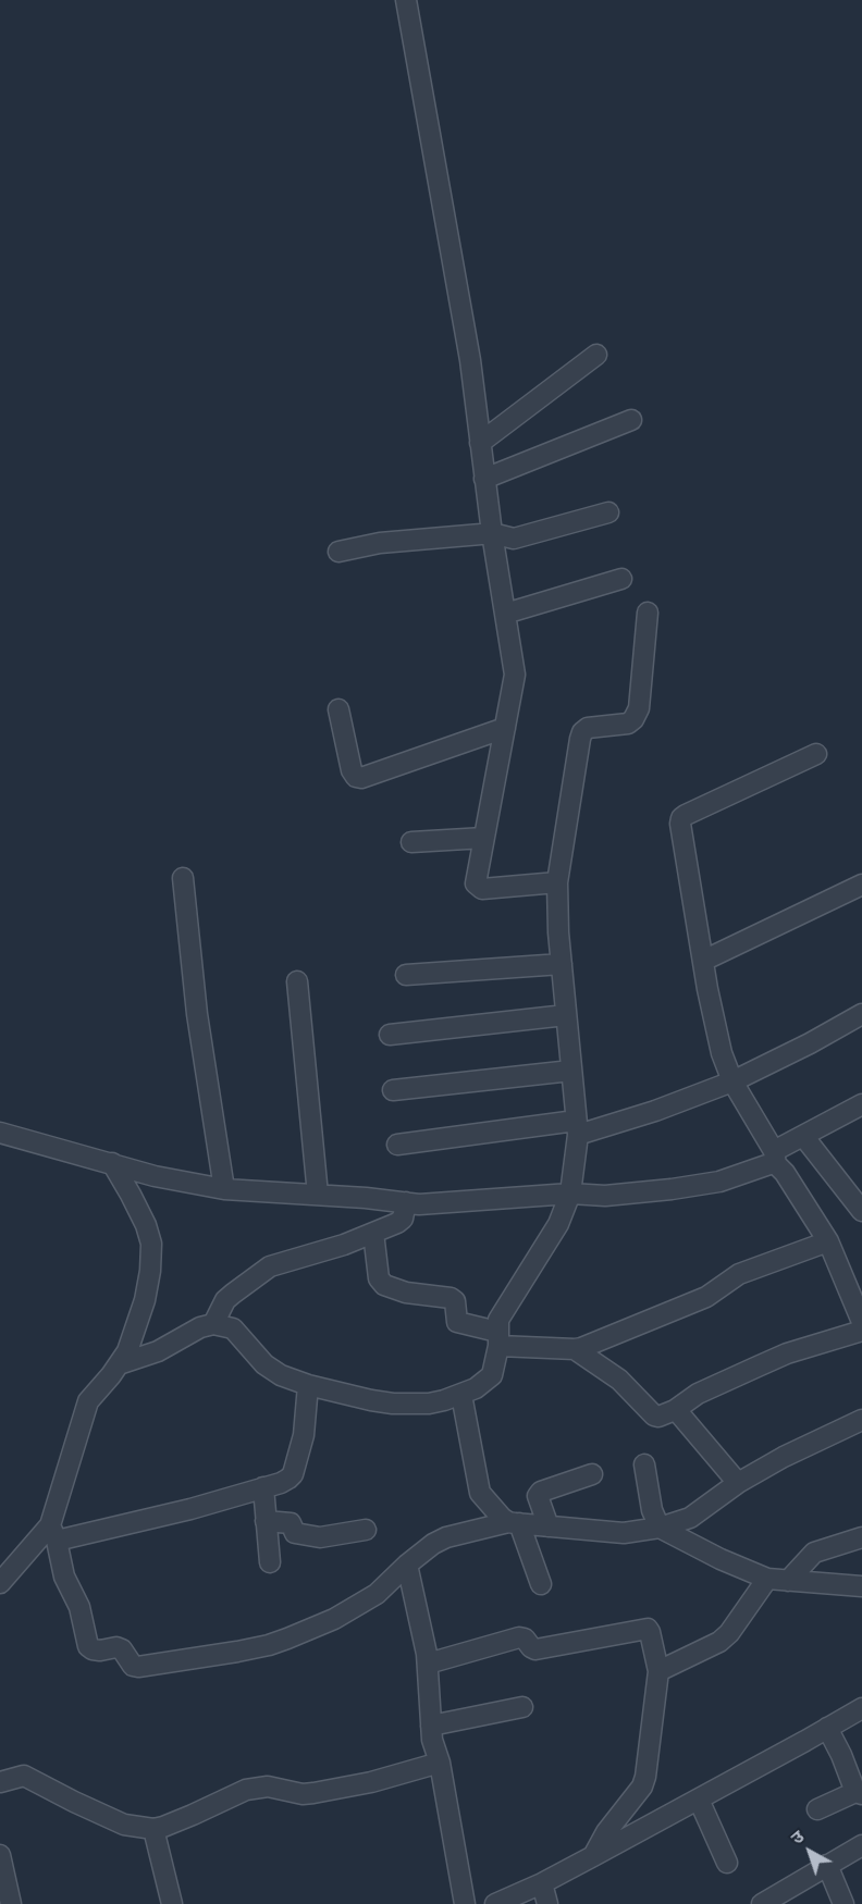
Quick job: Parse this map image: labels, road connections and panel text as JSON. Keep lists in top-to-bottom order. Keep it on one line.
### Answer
{"north":"top left"}
